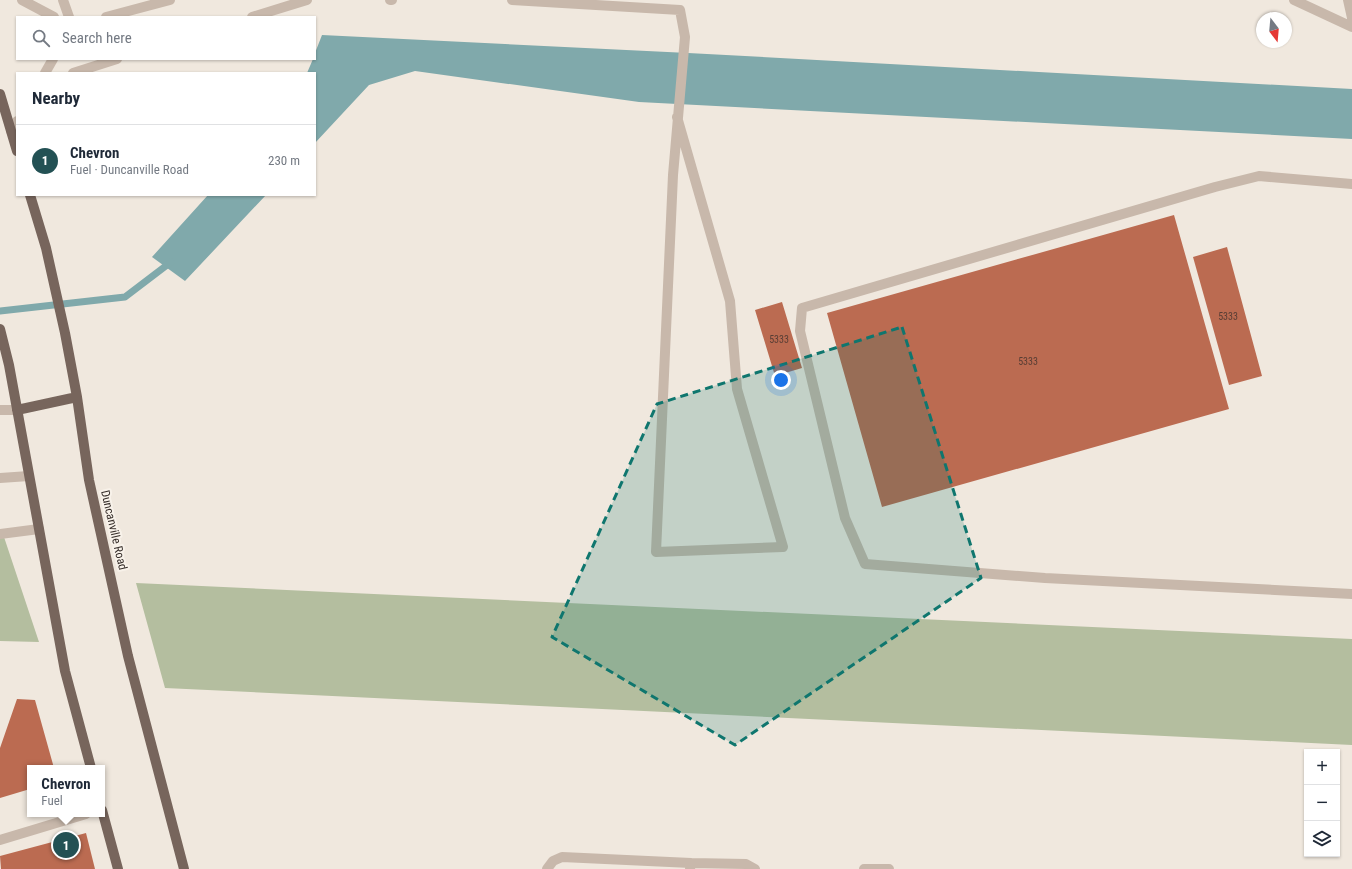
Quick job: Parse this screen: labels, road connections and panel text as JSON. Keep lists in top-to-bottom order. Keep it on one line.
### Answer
{"streets":{"main road":["Duncanville Road"]},"house_numbers":["5333","5333","5333"],"north":"bottom","page":{"search":"Search here","heading":"Nearby","list":[{"mark":"1","name":"Chevron","note":"Fuel · Duncanville Road","value":"230 m"}],"map_buttons":["+","−"],"popup":["Chevron","Fuel"],"pins":"1"}}
